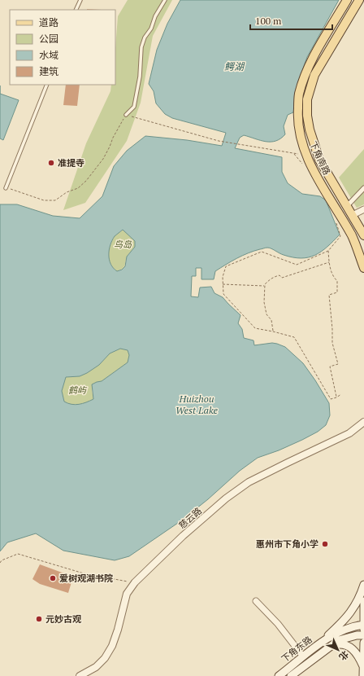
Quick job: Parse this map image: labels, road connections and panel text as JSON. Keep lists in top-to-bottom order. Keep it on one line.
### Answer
{"streets":{"main road":["下角南路","下角东路"],"street":["慈云路"]},"water":["鳄湖","Huizhou West Lake"],"parks":["鸟岛","鹤屿"],"places":["准提寺","惠州市下角小学","爱树观湖书院","元妙古观"],"legend":["道路","公园","水域","建筑"],"scale_bar":"100 m","north":"bottom right"}
